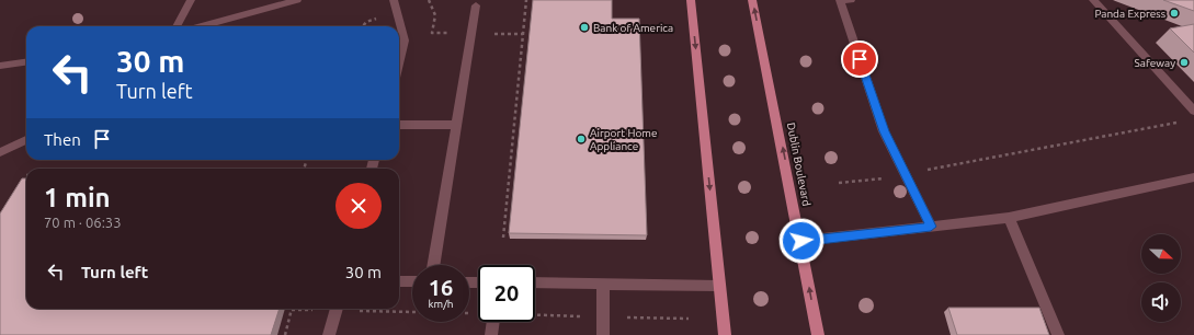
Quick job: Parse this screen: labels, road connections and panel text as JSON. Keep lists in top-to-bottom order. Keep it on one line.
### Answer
{"streets":{"main road":["Dublin Boulevard"]},"places":["Panda Express","Bank of America","Safeway","Airport Home Appliance"],"north":"right","page":{"turn":["30 m","Turn left"],"then":"Then","heading":["1 min","70 m · 06:33"],"list":[{"name":"Turn left","value":"30 m"}],"speed":"16 km/h","limit":"20"}}
